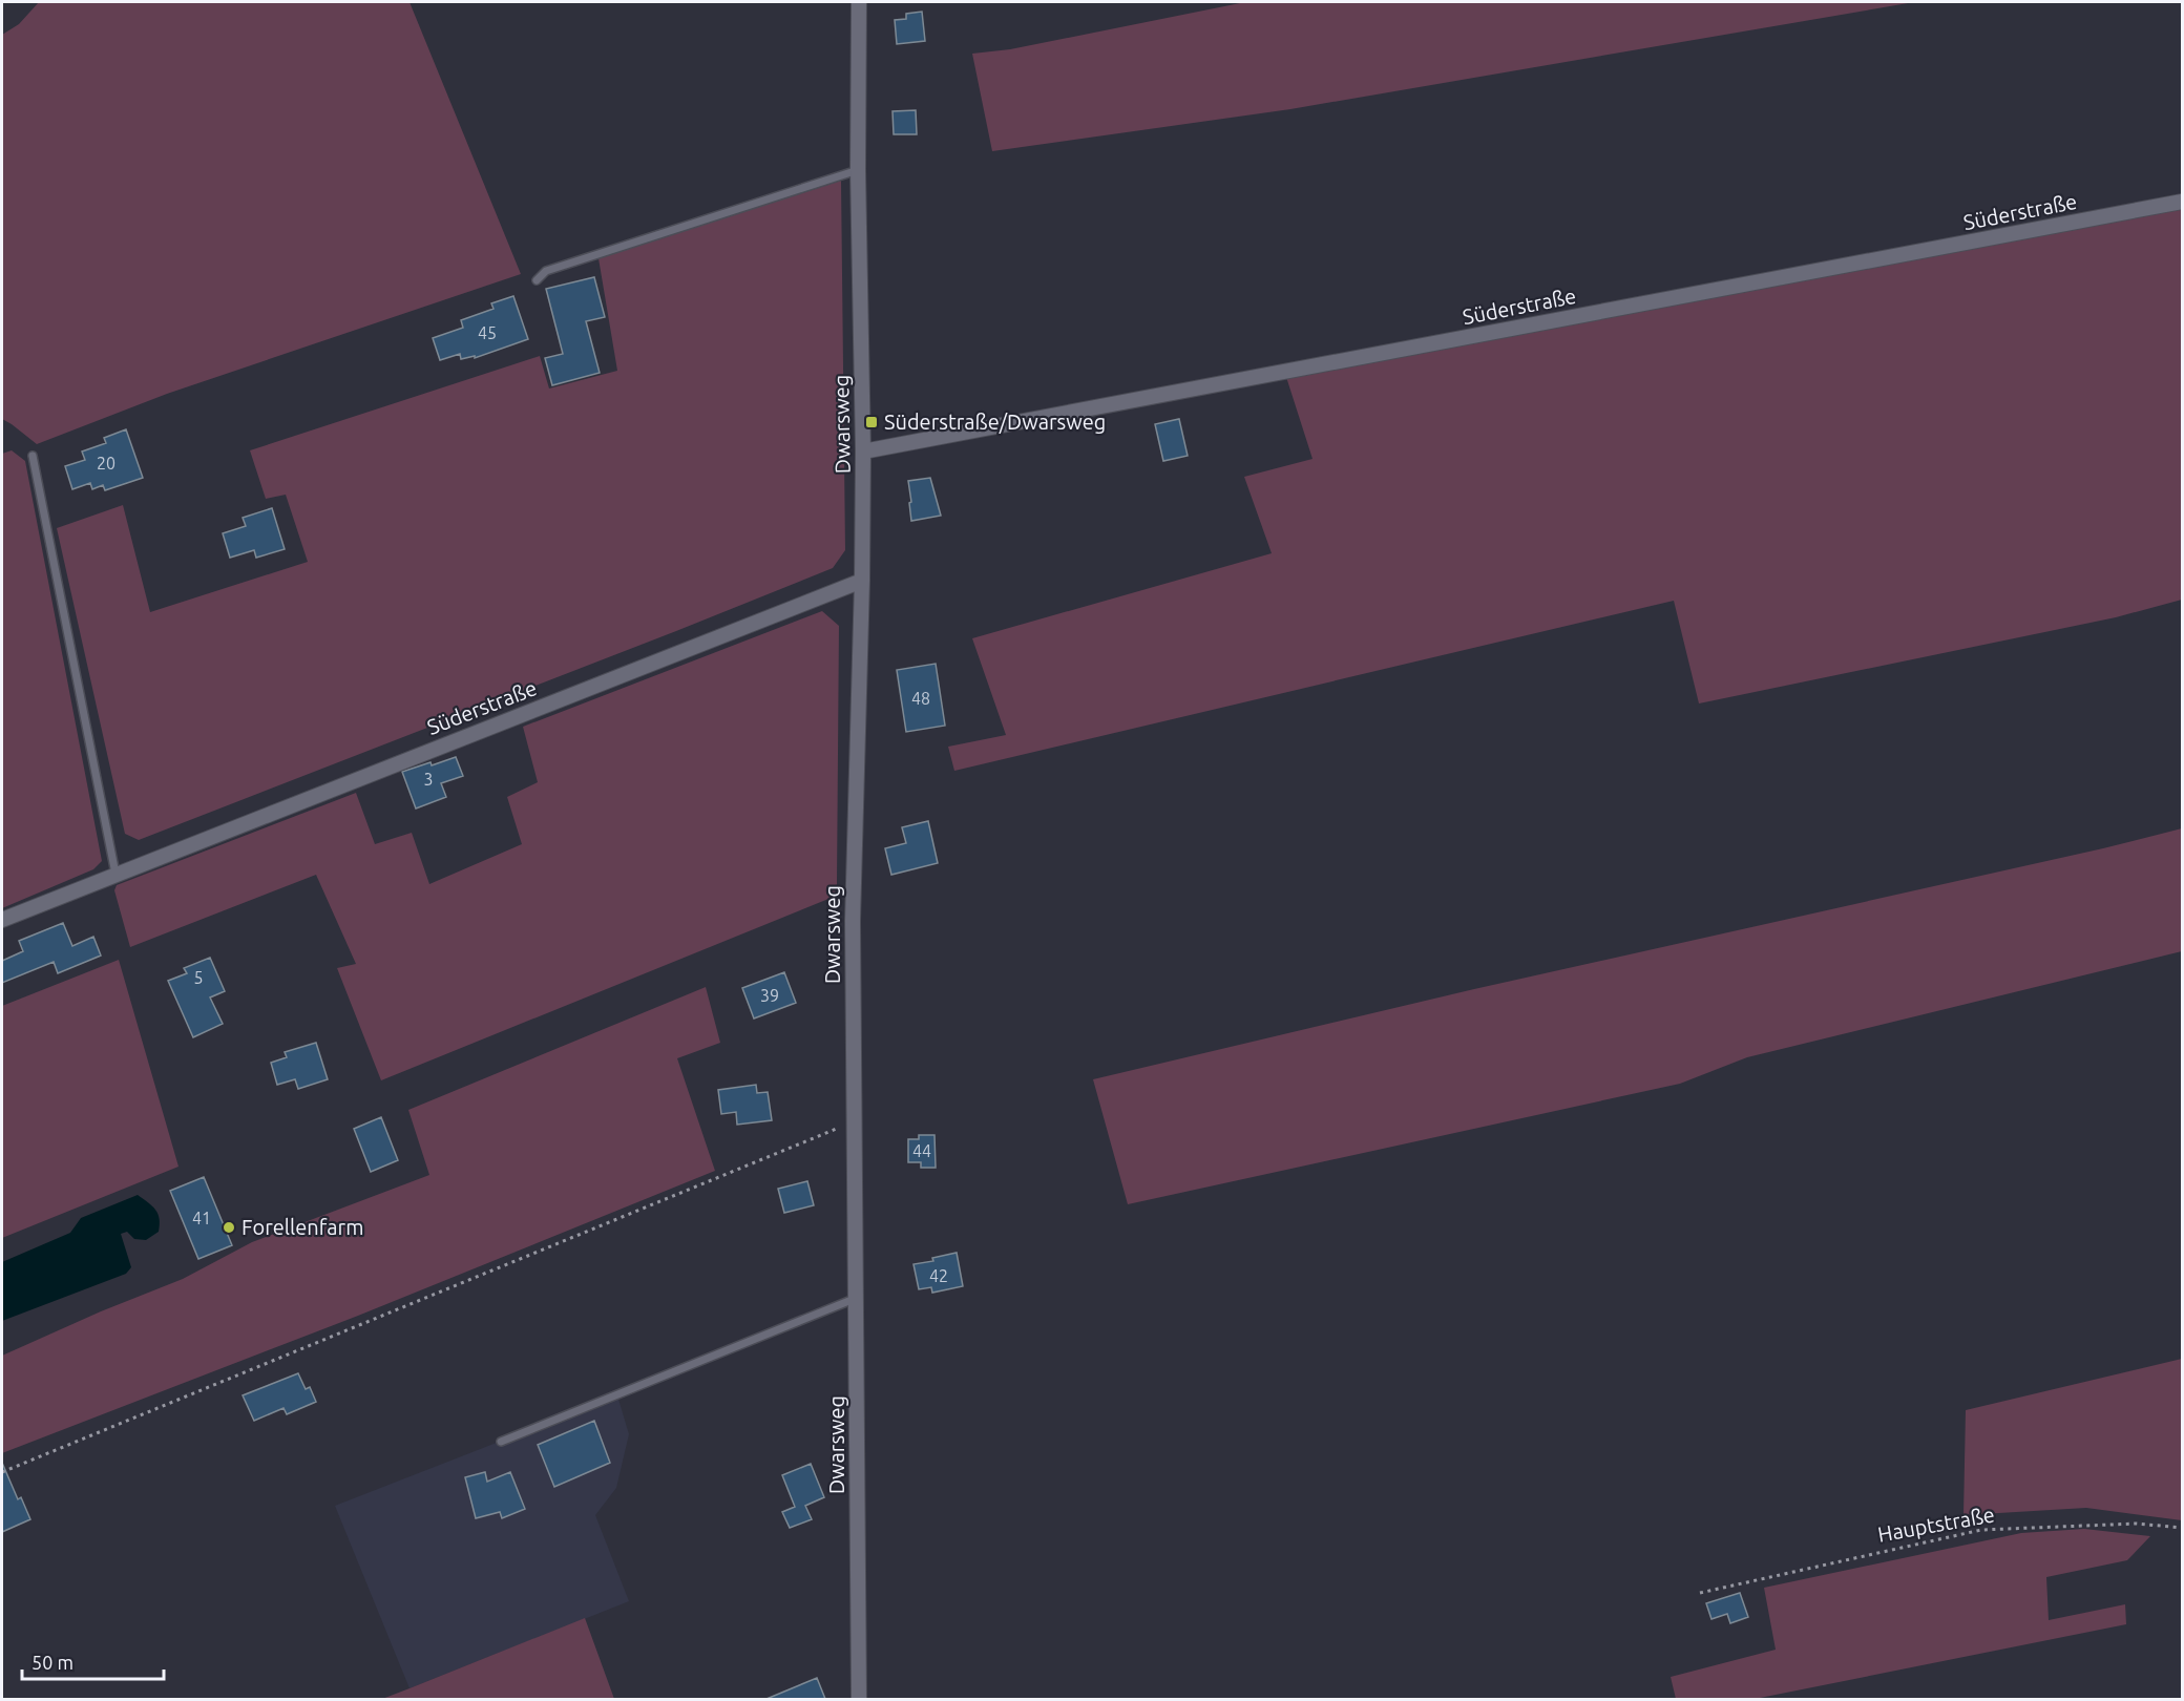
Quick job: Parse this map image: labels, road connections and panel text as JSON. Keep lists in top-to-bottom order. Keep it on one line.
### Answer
{"streets":{"street":["Süderstraße","Dwarsweg"],"path":["Hauptstraße"]},"crossings":[["Süderstraße","Dwarsweg"]],"places":{"transit":["Süderstraße/Dwarsweg"],"other":["Forellenfarm"]},"house_numbers":["45","20","48","3","5","39","44","41","42"],"scale_bar":"50 m"}
